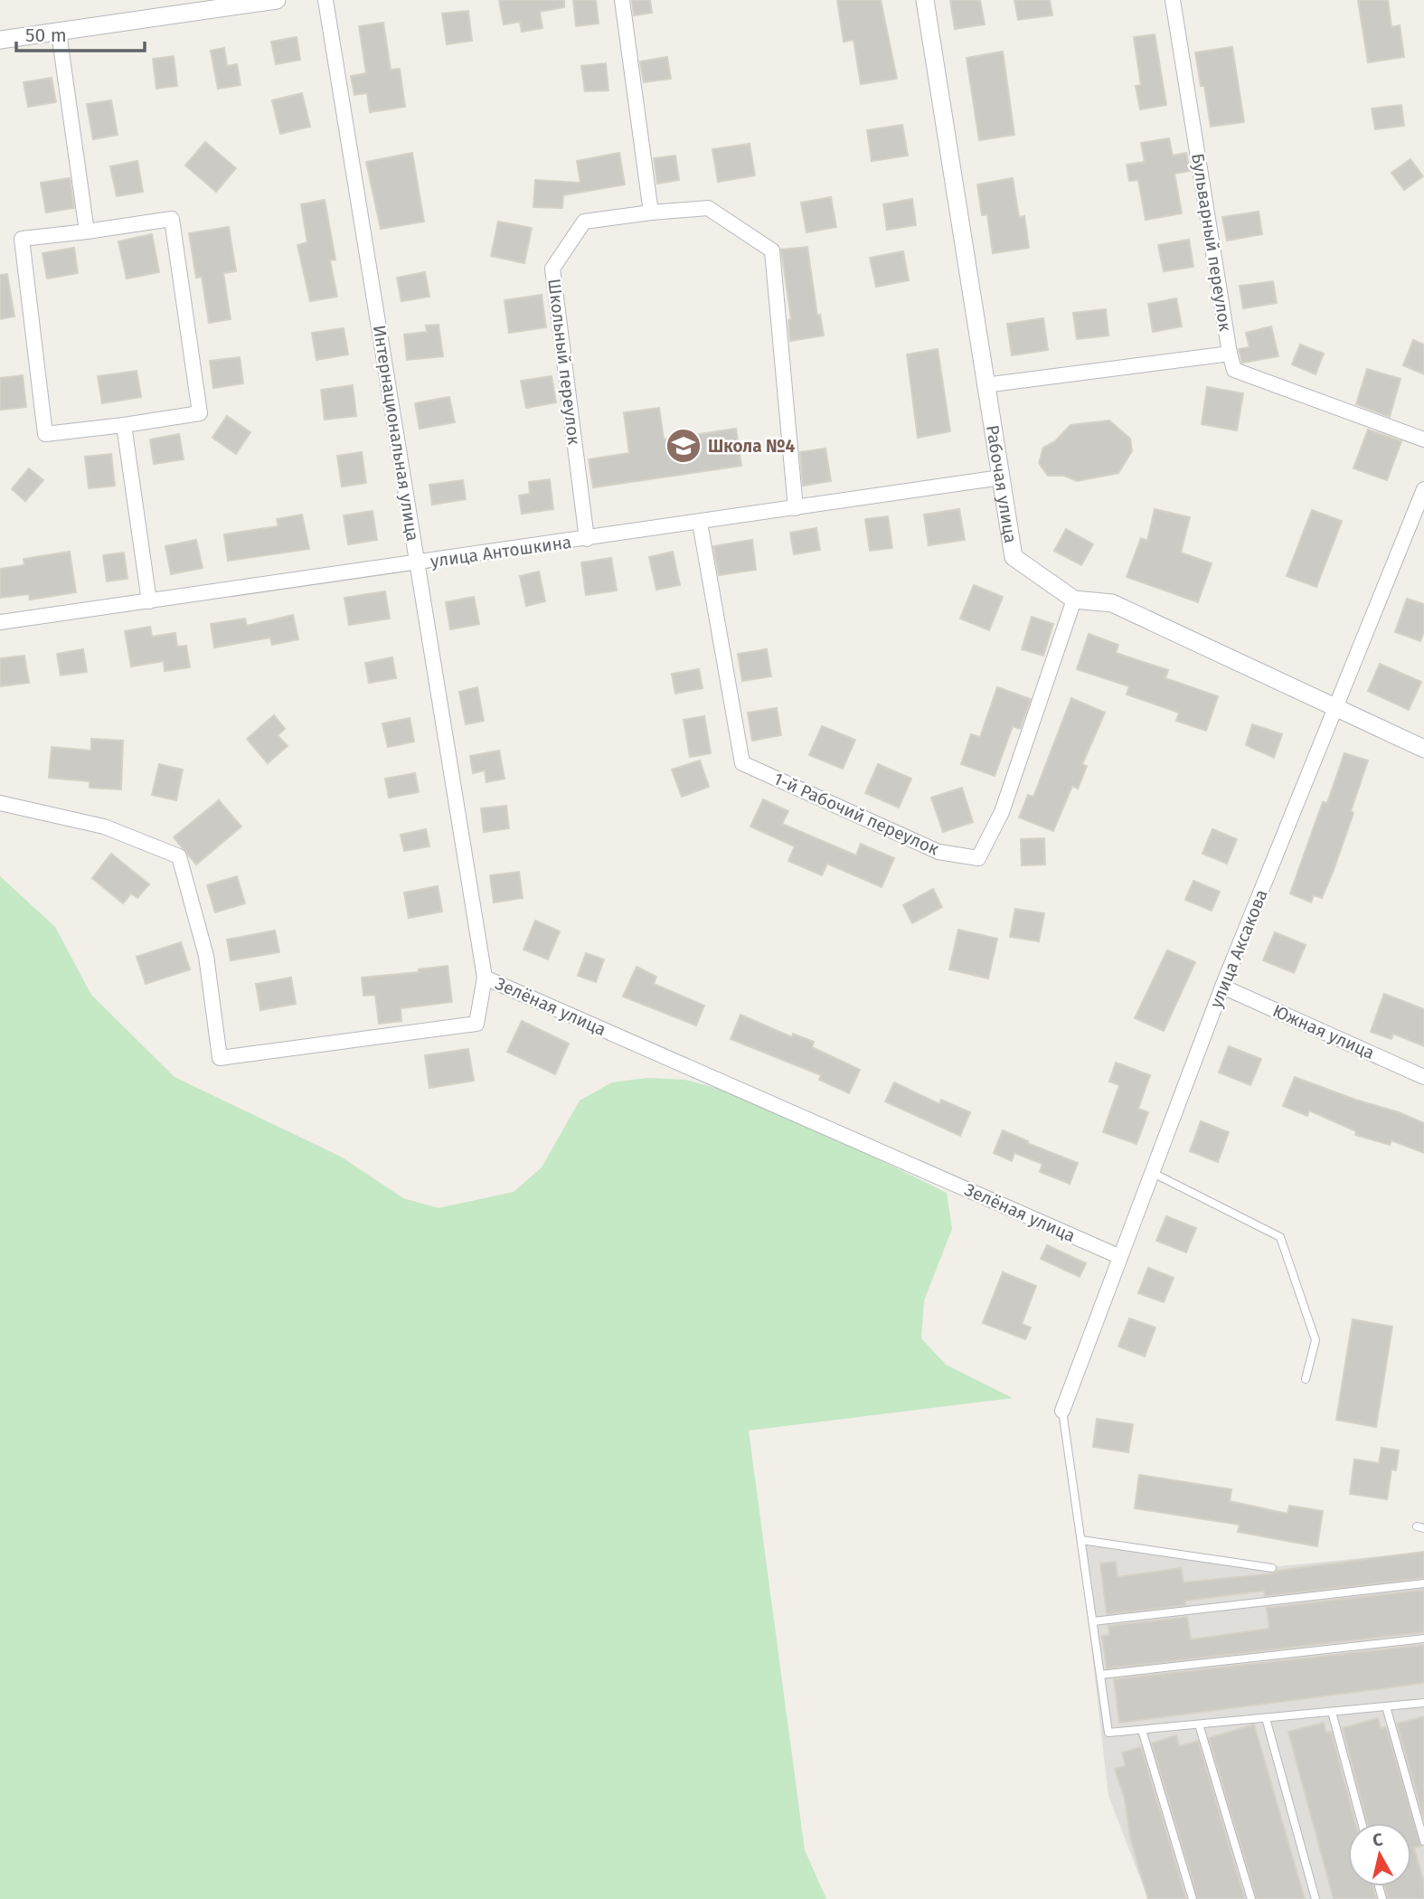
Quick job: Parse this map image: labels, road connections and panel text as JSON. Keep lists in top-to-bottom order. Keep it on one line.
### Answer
{"streets":{"street":["Бульварный переулок","Школьный переулок","Интернациональная улица","Рабочая улица","улица Антошкина","1-й Рабочий переулок","улица Аксакова","Зелёная улица","Южная улица"]},"crossings":[["Бульварный переулок","Рабочая улица"],["Школьный переулок","улица Антошкина"],["Интернациональная улица","улица Антошкина"],["Интернациональная улица","Зелёная улица"],["Рабочая улица","улица Антошкина"],["Рабочая улица","1-й Рабочий переулок"],["Рабочая улица","улица Аксакова"],["улица Антошкина","1-й Рабочий переулок"],["улица Аксакова","Зелёная улица"],["улица Аксакова","Южная улица"]],"places":{"school or university":["Школа №4"]},"scale_bar":"50 m","north":"top"}
